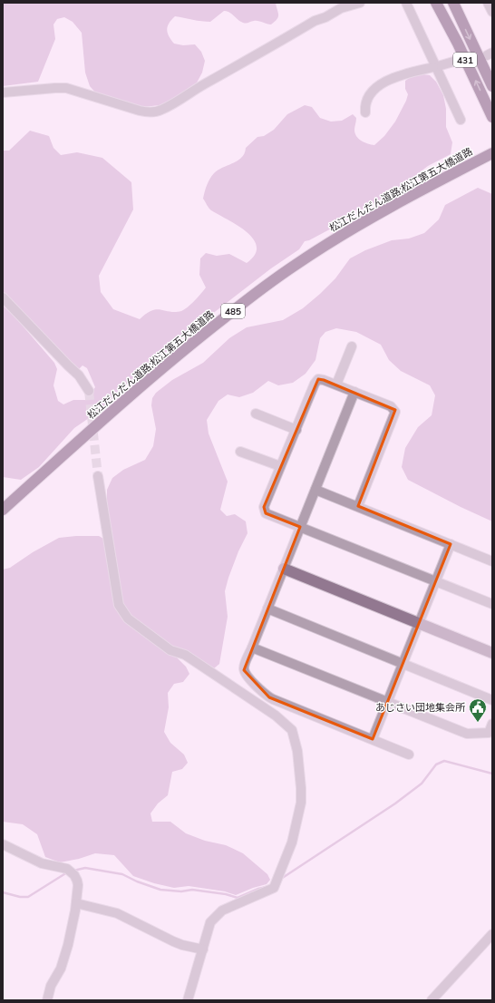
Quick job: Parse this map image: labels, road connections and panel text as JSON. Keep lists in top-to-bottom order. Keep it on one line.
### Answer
{"streets":{"highway":["431","松江だんだん道路;松江第五大橋道路","485"]},"places":{"public building":["あじさい団地集会所"]}}
